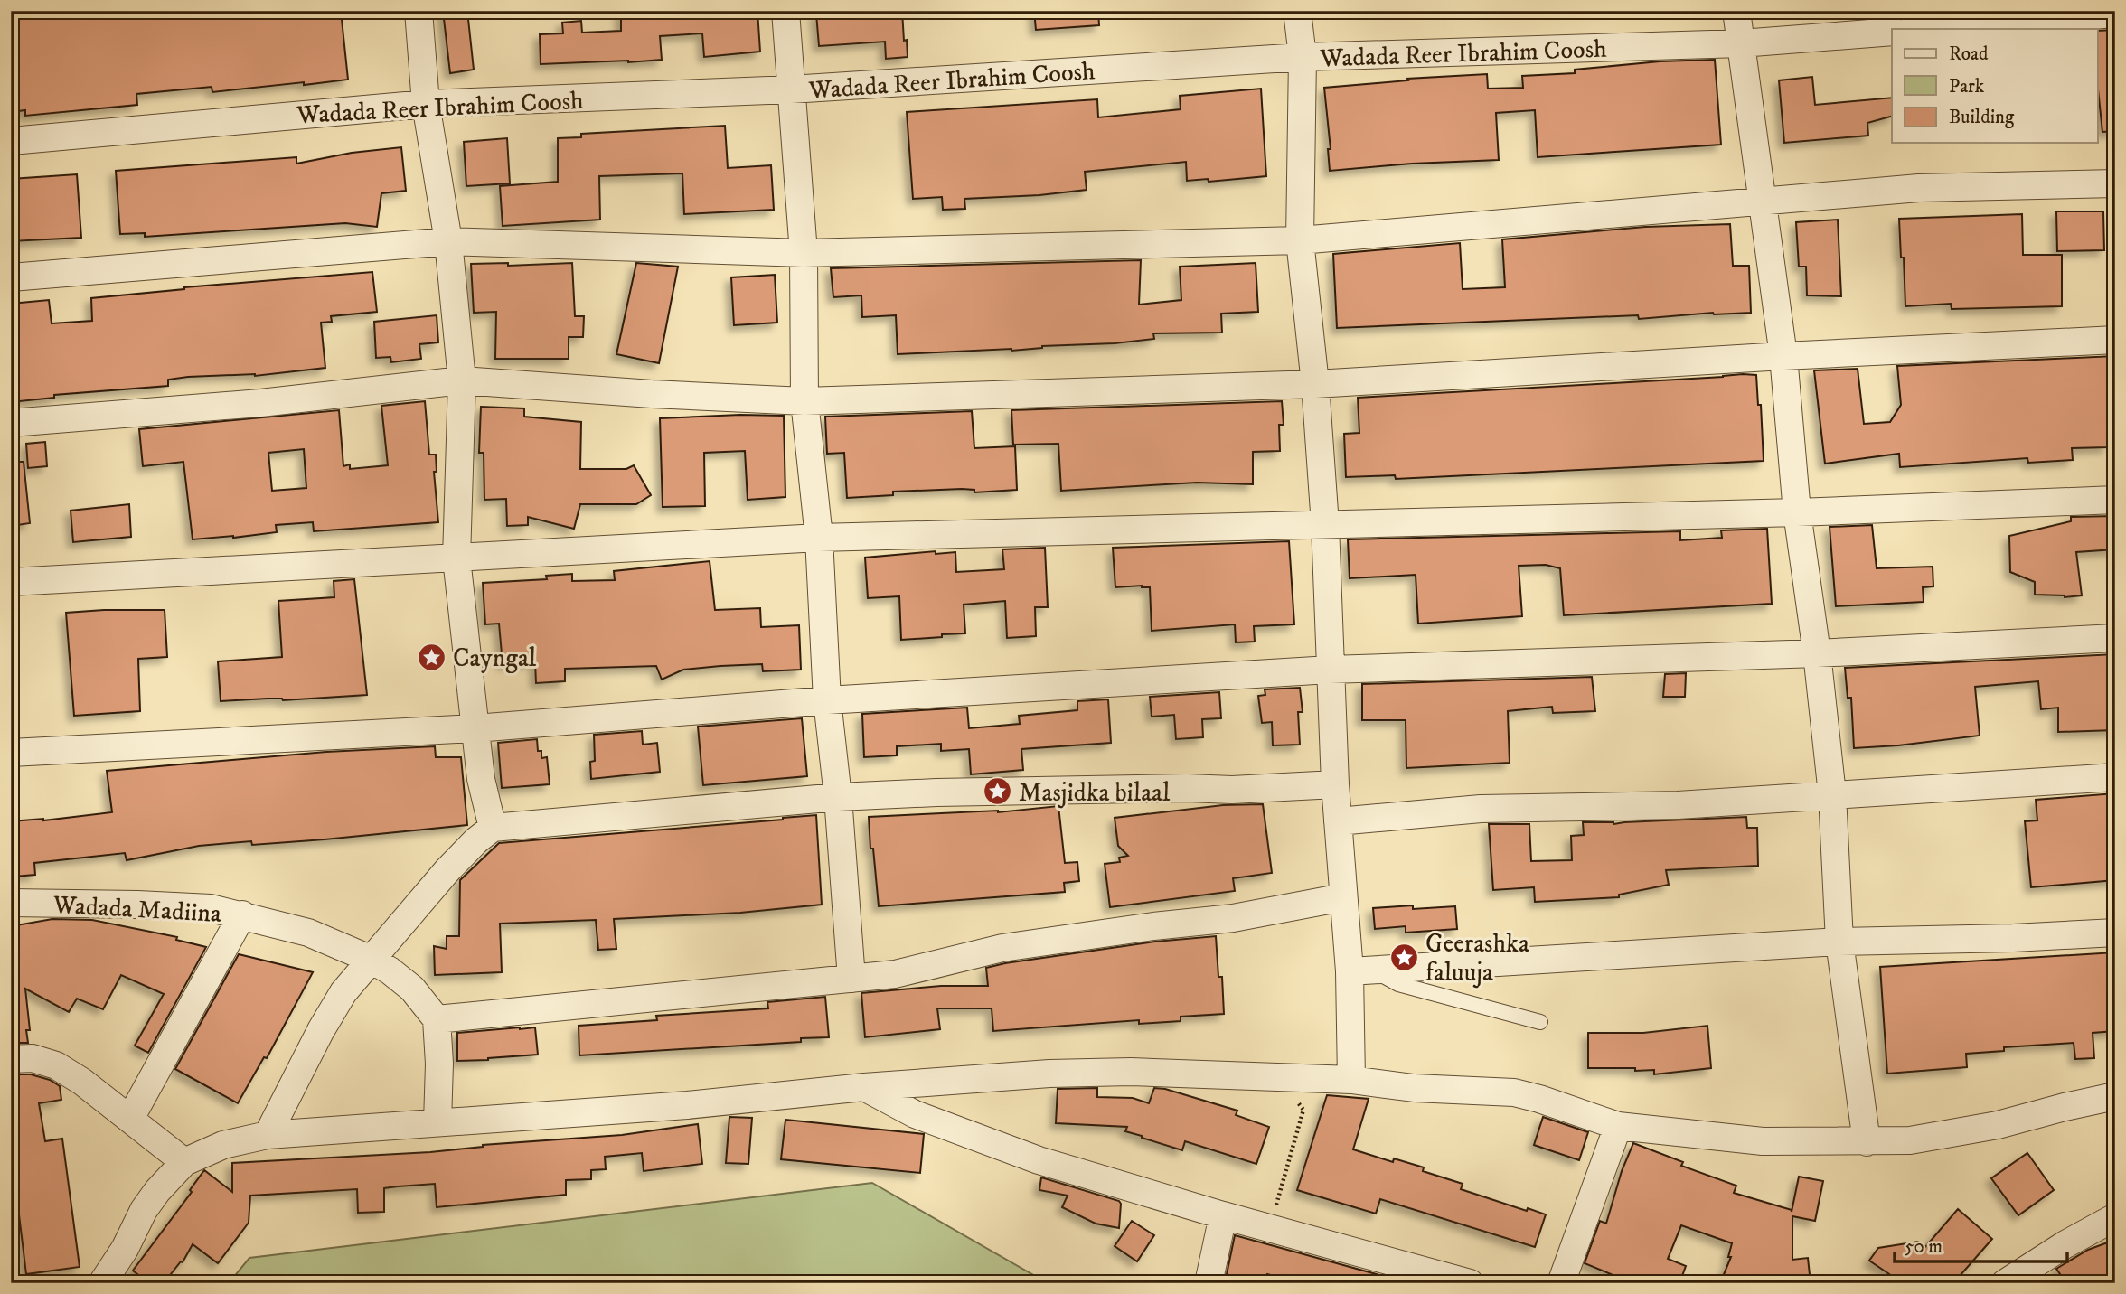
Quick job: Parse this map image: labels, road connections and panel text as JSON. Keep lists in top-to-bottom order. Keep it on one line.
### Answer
{"streets":{"street":["Wadada Reer Ibrahim Coosh","Wadada Madiina"]},"places":{"place":["Cayngal","Masjidka bilaal","Geerashka faluuja"]},"legend":["Road","Park","Building"],"scale_bar":"50 m"}
